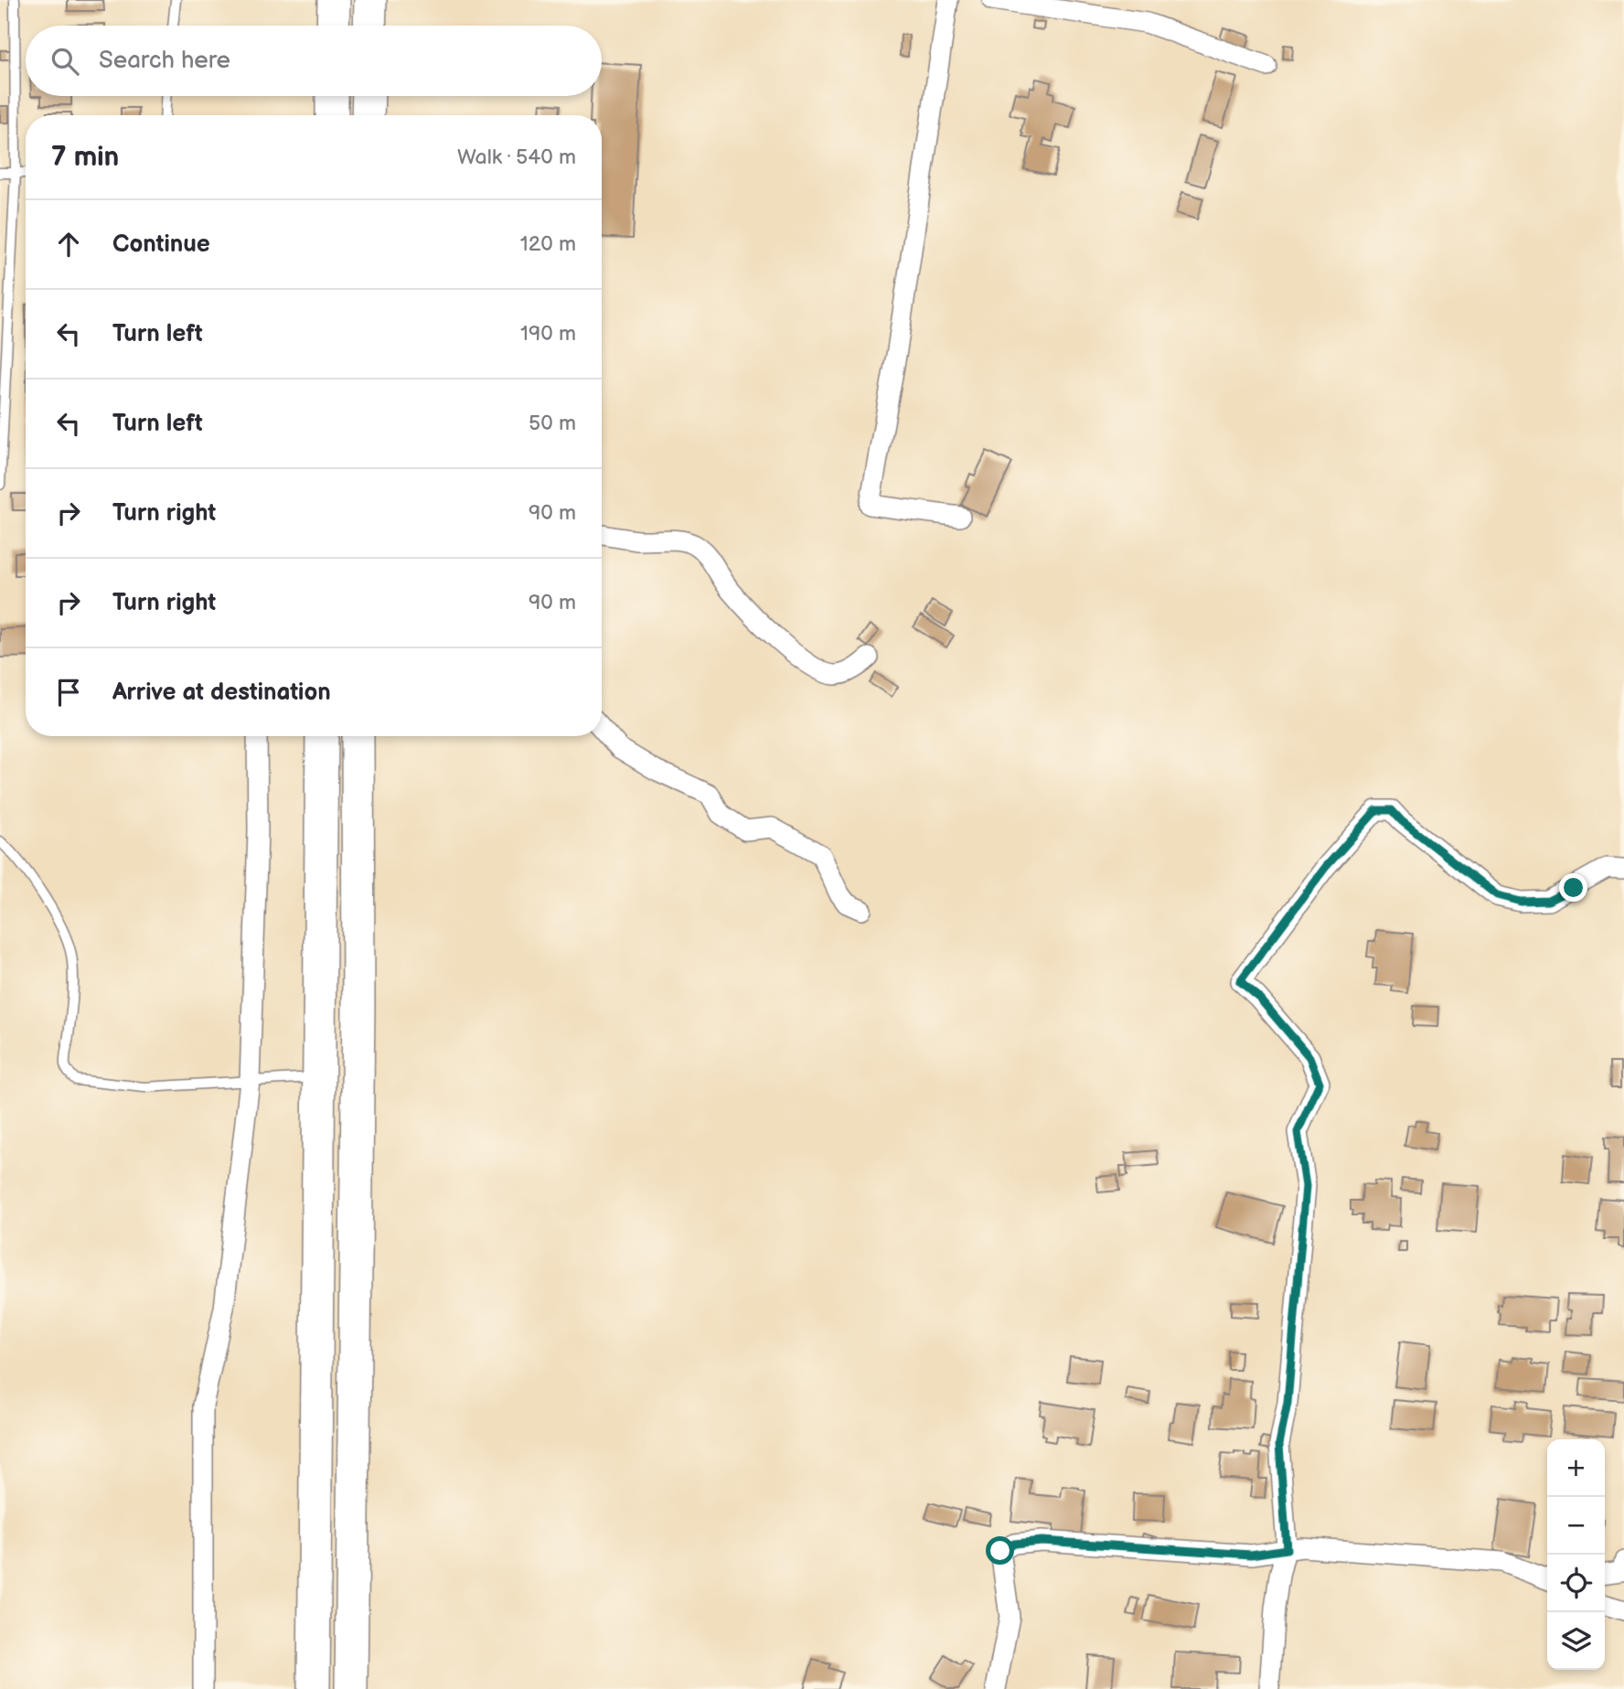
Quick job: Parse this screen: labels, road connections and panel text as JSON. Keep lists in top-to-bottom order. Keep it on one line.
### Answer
{"page":{"search":"Search here","heading":["7 min","Walk · 540 m"],"list":[["Continue","120 m"],["Turn left","190 m"],["Turn left","50 m"],["Turn right","90 m"],["Turn right","90 m"],"Arrive at destination"],"map_buttons":["+","−"]}}
